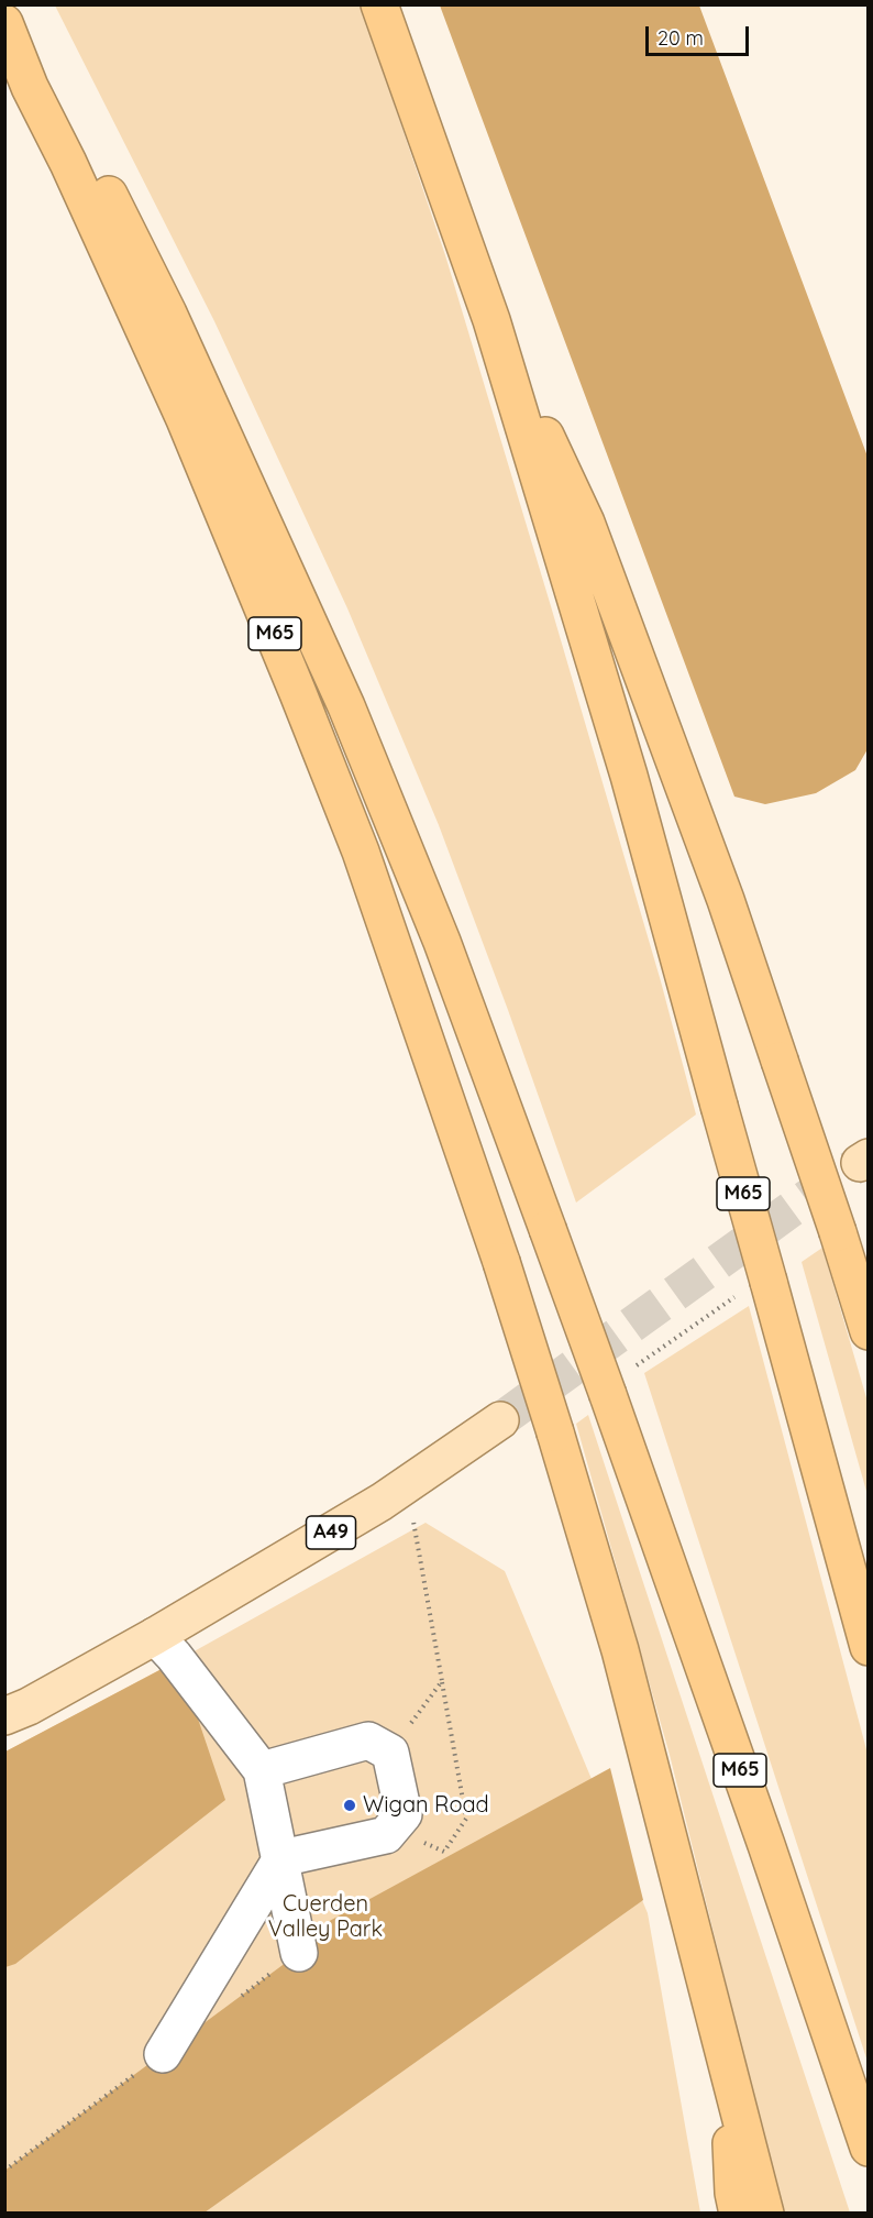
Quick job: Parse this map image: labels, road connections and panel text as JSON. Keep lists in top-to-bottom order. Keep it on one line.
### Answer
{"streets":{"highway":["M65"],"main road":["A49"]},"parks":["Cuerden Valley Park"],"places":["Wigan Road"],"scale_bar":"20 m"}
